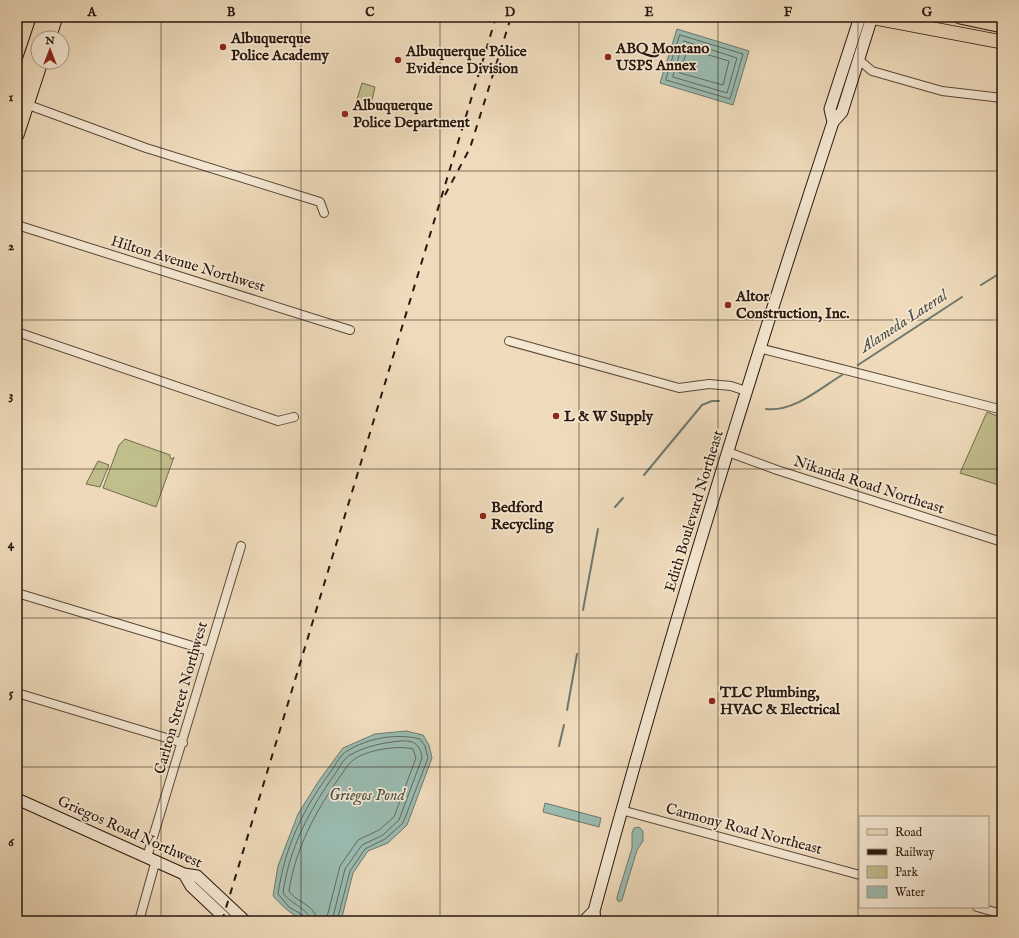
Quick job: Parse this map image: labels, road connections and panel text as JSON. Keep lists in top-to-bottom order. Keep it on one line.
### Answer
{"streets":{"street":["Hilton Avenue Northwest","Nikanda Road Northeast","Edith Boulevard Northeast","Carlton Street Northwest","Carmony Road Northeast","Griegos Road Northwest"]},"crossings":[["Nikanda Road Northeast","Edith Boulevard Northeast"],["Edith Boulevard Northeast","Carmony Road Northeast"],["Carlton Street Northwest","Griegos Road Northwest"]],"water":["Alameda Lateral","Griegos Pond"],"places":["Albuquerque Police Academy","ABQ Montano USPS Annex","Albuquerque Police Evidence Division","Albuquerque Police Department","Altor Construction, Inc.","L & W Supply","Bedford Recycling","TLC Plumbing, HVAC & Electrical"],"legend":["Road","Railway","Park","Water"],"north":"top","grid":{"columns":["A","B","C","D","E","F","G"],"rows":["1","2","3","4","5","6"]}}
